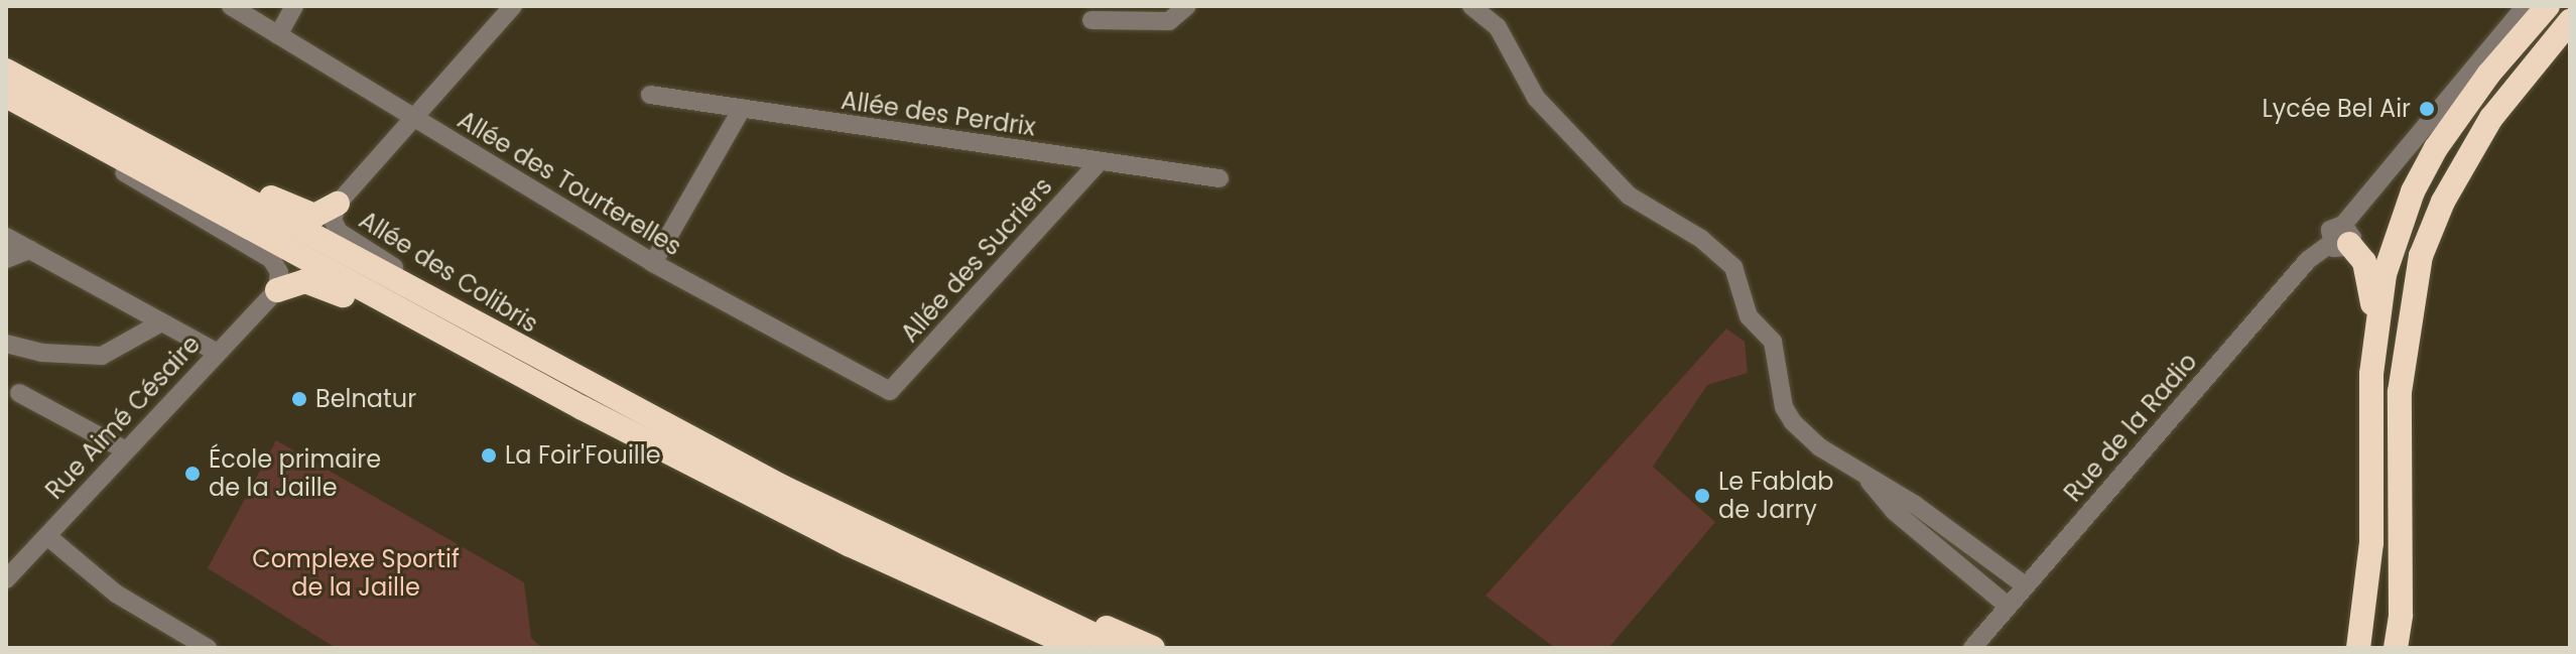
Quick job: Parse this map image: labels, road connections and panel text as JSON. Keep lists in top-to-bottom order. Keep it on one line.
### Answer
{"streets":{"street":["Allée des Perdrix","Allée des Tourterelles","Allée des Sucriers","Allée des Colibris","Rue Aimé Césaire","Rue de la Radio"]},"crossings":[["Allée des Perdrix","Allée des Sucriers"],["Allée des Tourterelles","Allée des Sucriers"],["Allée des Tourterelles","Allée des Colibris"]],"parks":["Complexe Sportif de la Jaille"],"places":["Lycée Bel Air","Belnatur","La Foir'Fouille","École primaire de la Jaille","Le Fablab de Jarry"]}
